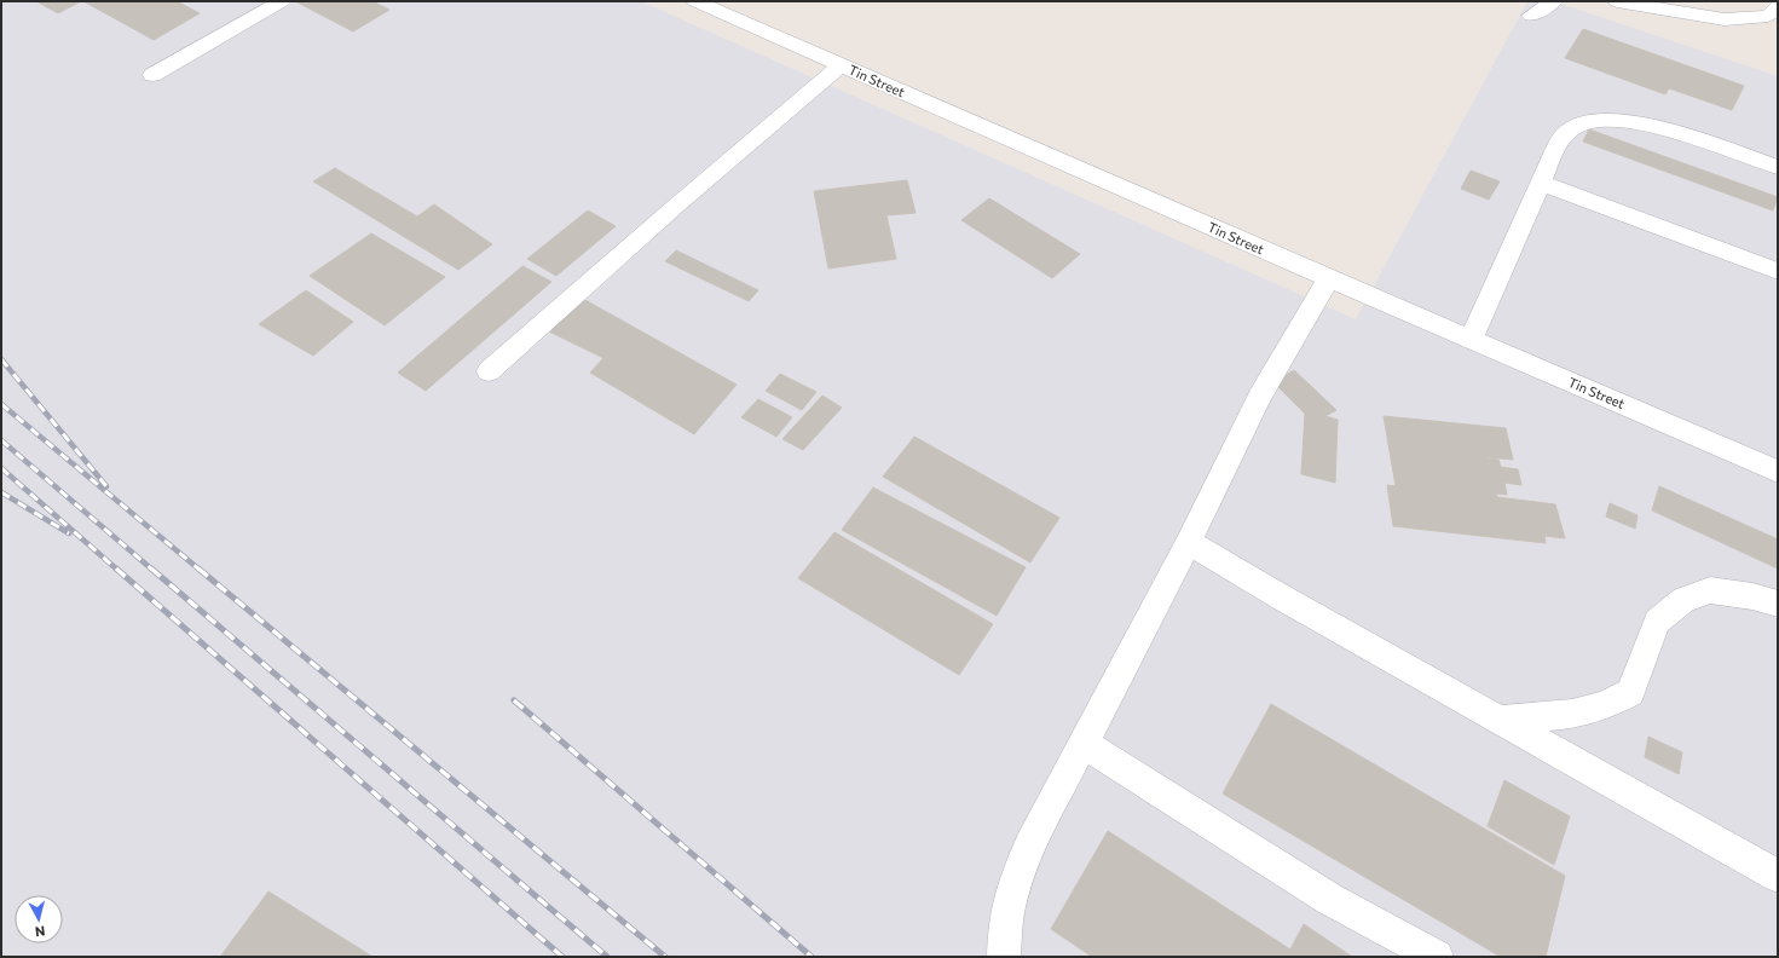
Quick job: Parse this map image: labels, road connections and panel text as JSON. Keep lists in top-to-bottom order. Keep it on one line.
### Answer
{"streets":{"street":["Tin Street"]},"north":"bottom"}
